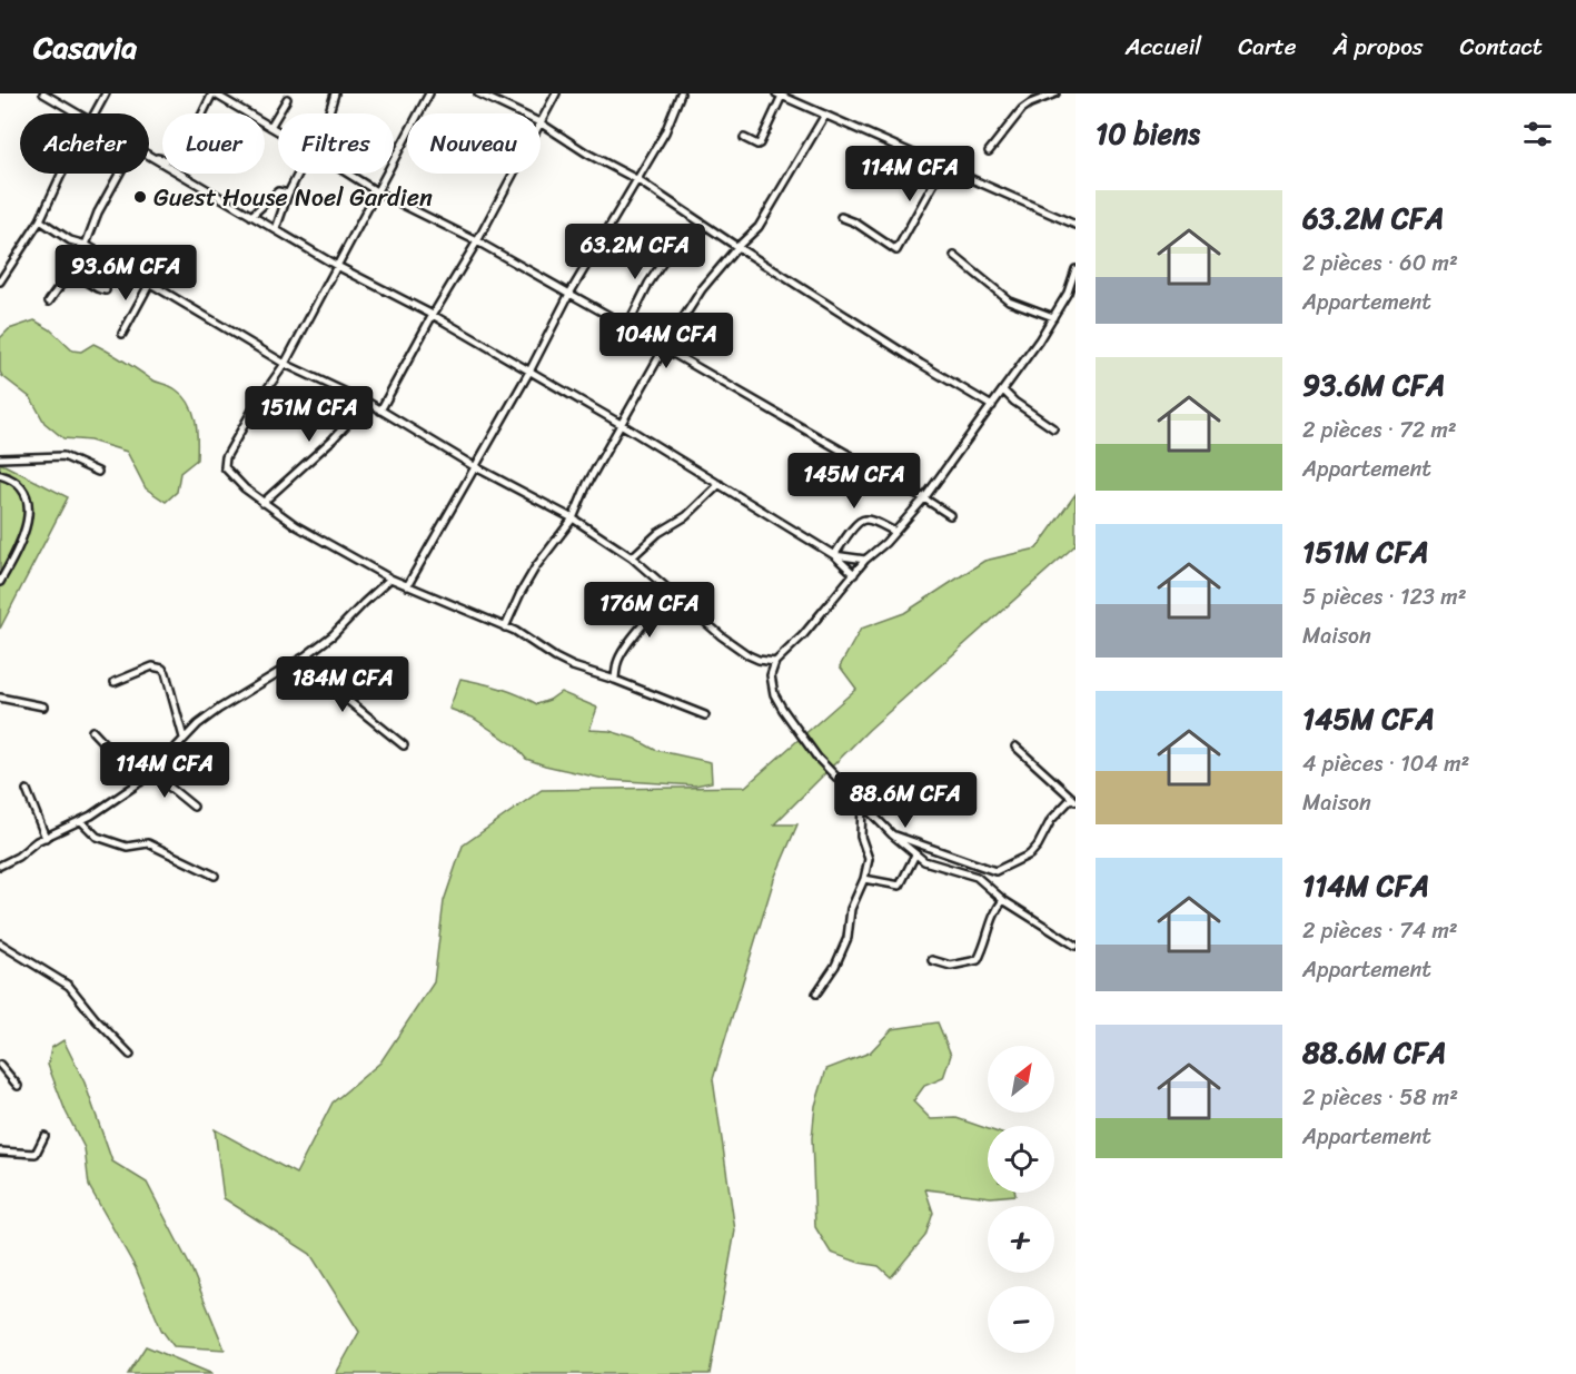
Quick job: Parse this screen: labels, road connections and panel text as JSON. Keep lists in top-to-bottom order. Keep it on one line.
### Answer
{"places":["Guest House Noel Gardien"],"north":"top right","page":{"header":"Casavia","nav":["Accueil","Carte","À propos","Contact"],"heading":"10 biens","chip":["Acheter","Louer","Filtres","Nouveau"],"price":["114M CFA","63.2M CFA","93.6M CFA","104M CFA","151M CFA","145M CFA","176M CFA","184M CFA","114M CFA","88.6M CFA"],"list":[{"name":"63.2M CFA","note":"2 pièces · 60 m² · Appartement"},{"name":"93.6M CFA","note":"2 pièces · 72 m² · Appartement"},{"name":"151M CFA","note":"5 pièces · 123 m² · Maison"},{"name":"145M CFA","note":"4 pièces · 104 m² · Maison"},{"name":"114M CFA","note":"2 pièces · 74 m² · Appartement"},{"name":"88.6M CFA","note":"2 pièces · 58 m² · Appartement"}],"map_buttons":["+","−"]}}
